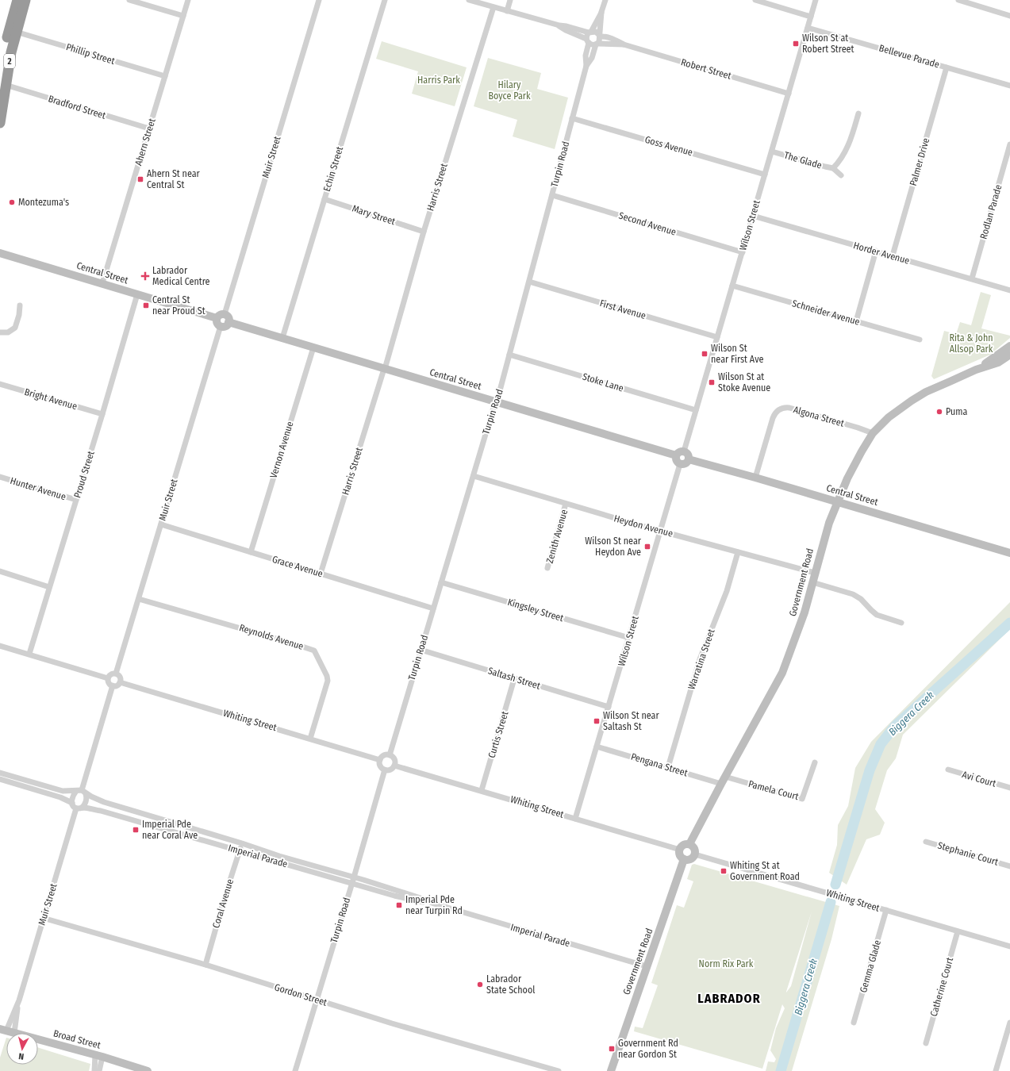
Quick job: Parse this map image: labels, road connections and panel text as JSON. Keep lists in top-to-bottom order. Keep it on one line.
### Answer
{"streets":{"highway":["2"],"main road":["Central Street","Government Road","Broad Street"],"street":["Phillip Street","Bellevue Parade","Robert Street","Bradford Street","Ahern Street","Goss Avenue","Muir Street","The Glade","Palmer Drive","Turpin Road","Echin Street","Harris Street","Rodlan Parade","Mary Street","Second Avenue","Wilson Street","Horder Avenue","First Avenue","Schneider Avenue","Stoke Lane","Bright Avenue","Algona Street","Vernon Avenue","Proud Street","Hunter Avenue","Heydon Avenue","Zenith Avenue","Grace Avenue","Kingsley Street","Reynolds Avenue","Warratina Street","Saltash Street","Whiting Street","Curtis Street","Pengana Street","Avi Court","Pamela Court","Stephanie Court","Imperial Parade","Coral Avenue","Gemma Glade","Catherine Court","Gordon Street"]},"crossings":[["Phillip Street","2"],["Phillip Street","Ahern Street"],["Bellevue Parade","Palmer Drive"],["Bellevue Parade","Wilson Street"],["2","Bradford Street"],["Robert Street","Turpin Road"],["Robert Street","Wilson Street"],["Bradford Street","Ahern Street"],["Ahern Street","Central Street"],["Goss Avenue","Turpin Road"],["Goss Avenue","Wilson Street"],["Muir Street","Central Street"],["Muir Street","Grace Avenue"],["Muir Street","Reynolds Avenue"],["Muir Street","Whiting Street"],["Muir Street","Imperial Parade"],["Muir Street","Gordon Street"],["Muir Street","Broad Street"],["The Glade","Wilson Street"],["Palmer Drive","Horder Avenue"],["Turpin Road","Second Avenue"],["Turpin Road","Central Street"],["Turpin Road","First Avenue"],["Turpin Road","Stoke Lane"],["Turpin Road","Heydon Avenue"],["Turpin Road","Grace Avenue"],["Turpin Road","Kingsley Street"],["Turpin Road","Saltash Street"],["Turpin Road","Whiting Street"],["Turpin Road","Imperial Parade"],["Turpin Road","Gordon Street"],["Echin Street","Mary Street"],["Echin Street","Central Street"],["Harris Street","Mary Street"],["Harris Street","Central Street"],["Harris Street","Grace Avenue"],["Rodlan Parade","Horder Avenue"],["Second Avenue","Wilson Street"],["Wilson Street","Horder Avenue"],["Wilson Street","Central Street"],["Wilson Street","First Avenue"],["Wilson Street","Schneider Avenue"],["Wilson Street","Stoke Lane"],["Wilson Street","Heydon Avenue"],["Wilson Street","Kingsley Street"],["Wilson Street","Saltash Street"],["Wilson Street","Whiting Street"],["Wilson Street","Pengana Street"],["Central Street","Algona Street"],["Central Street","Vernon Avenue"],["Central Street","Proud Street"],["Central Street","Government Road"],["Bright Avenue","Proud Street"],["Algona Street","Government Road"],["Vernon Avenue","Grace Avenue"],["Proud Street","Hunter Avenue"],["Heydon Avenue","Zenith Avenue"],["Heydon Avenue","Government Road"],["Heydon Avenue","Warratina Street"],["Government Road","Whiting Street"],["Government Road","Pengana Street"],["Government Road","Pamela Court"],["Government Road","Imperial Parade"],["Reynolds Avenue","Whiting Street"],["Warratina Street","Pengana Street"],["Saltash Street","Curtis Street"],["Whiting Street","Curtis Street"],["Whiting Street","Gemma Glade"],["Whiting Street","Catherine Court"],["Pengana Street","Pamela Court"],["Imperial Parade","Coral Avenue"],["Coral Avenue","Gordon Street"]],"districts":["LABRADOR"],"water":["Biggera Creek"],"parks":["Harris Park","Hilary Boyce Park","Rita & John Allsop Park","Norm Rix Park"],"places":{"transit":["Wilson St at Robert Street","Ahern St near Central St","Central St near Proud St","Wilson St near First Ave","Wilson St at Stoke Avenue","Wilson St near Heydon Ave","Wilson St near Saltash St","Imperial Pde near Coral Ave","Whiting St at Government Road","Imperial Pde near Turpin Rd","Government Rd near Gordon St"],"other":["Montezuma's","Puma","Labrador State School"],"health":["Labrador Medical Centre"]},"north":"bottom"}
